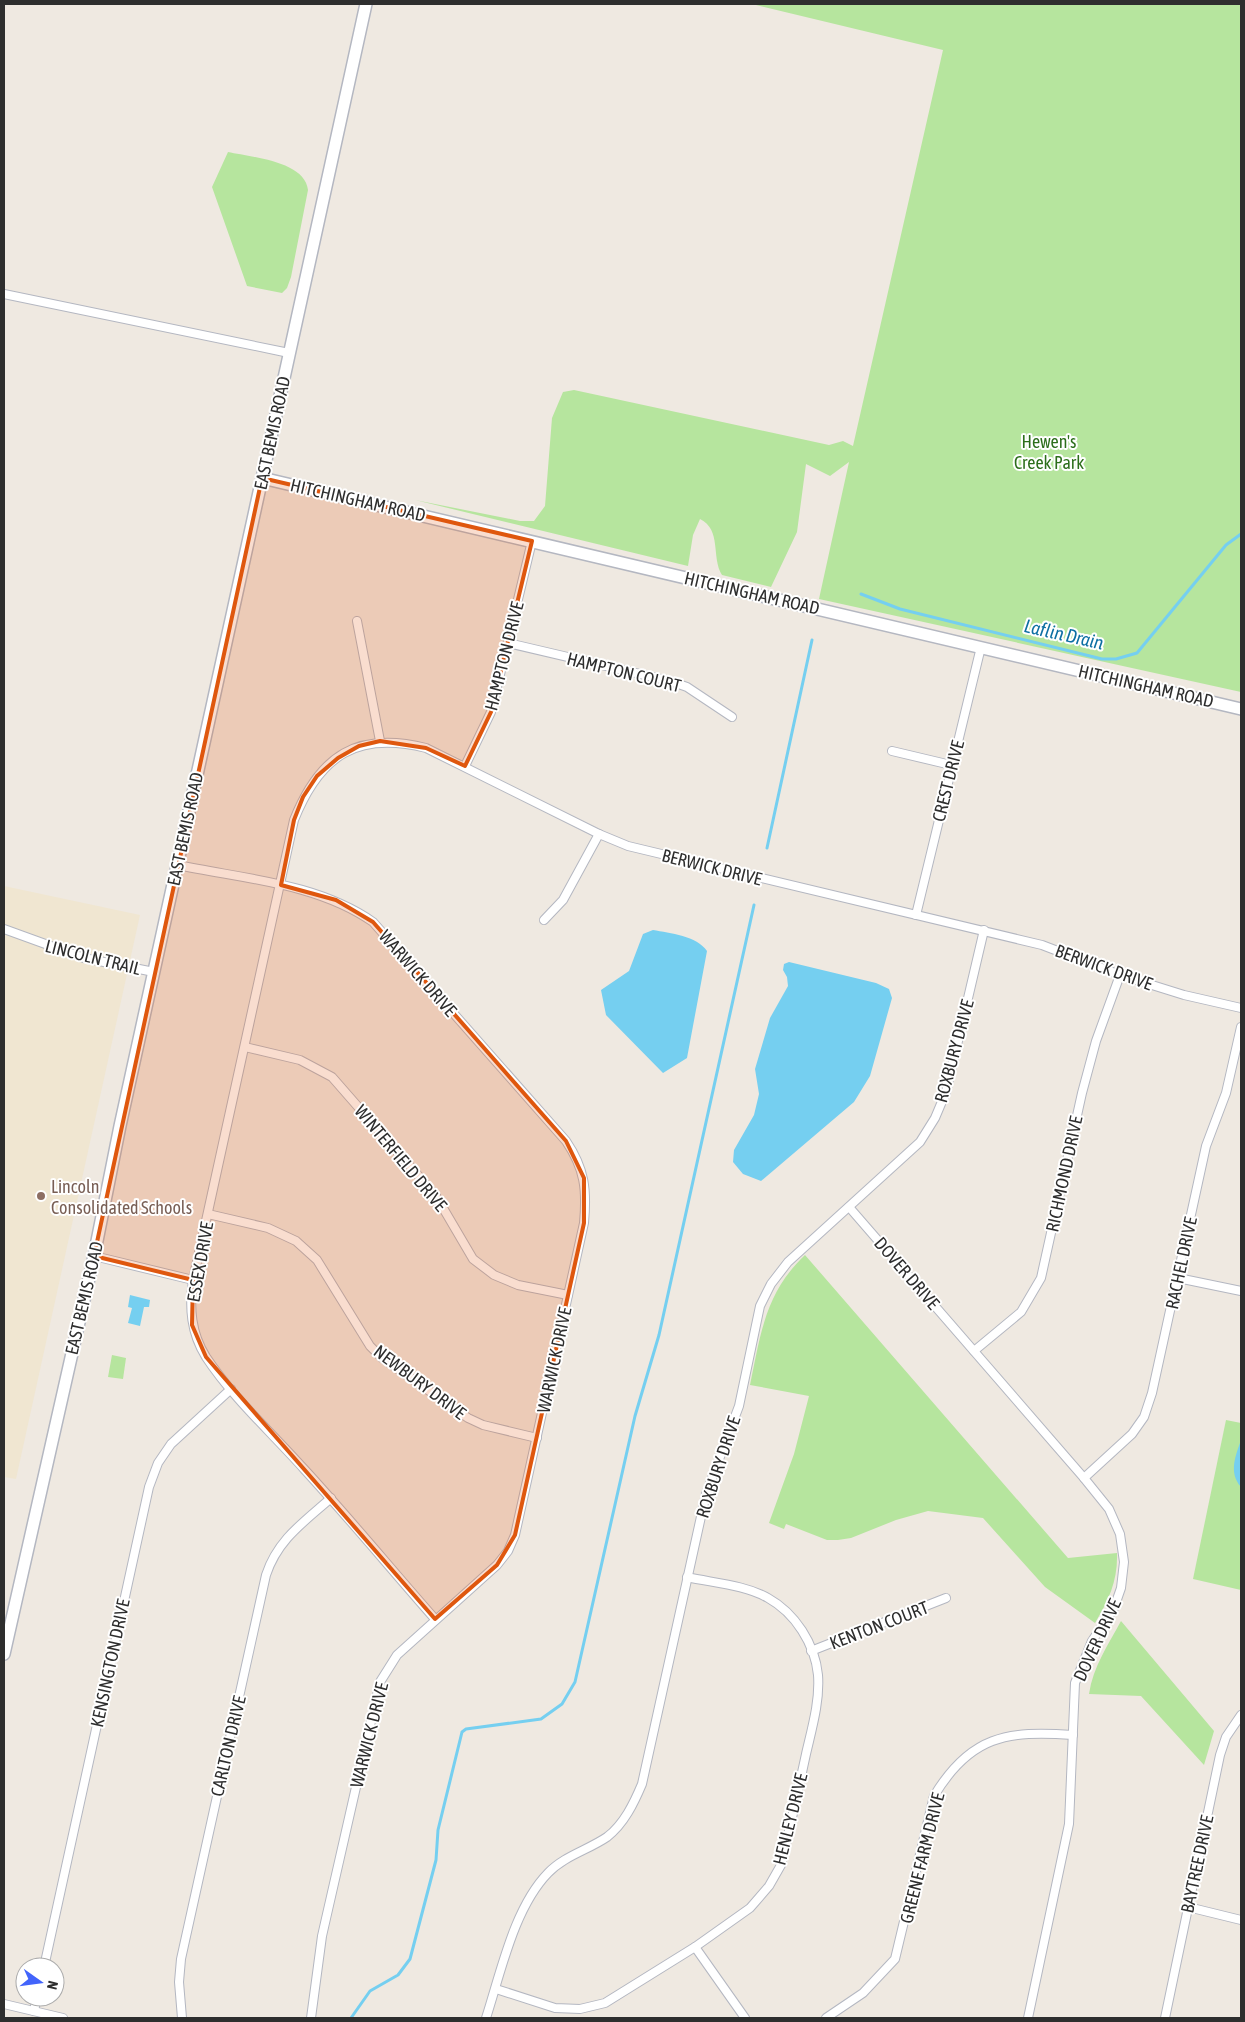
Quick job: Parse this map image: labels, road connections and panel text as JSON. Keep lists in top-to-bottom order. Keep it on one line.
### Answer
{"streets":{"street":["EAST BEMIS ROAD","HITCHINGHAM ROAD","HAMPTON DRIVE","HAMPTON COURT","CREST DRIVE","BERWICK DRIVE","LINCOLN TRAIL","WARWICK DRIVE","ROXBURY DRIVE","WINTERFIELD DRIVE","RICHMOND DRIVE","ESSEX DRIVE","RACHEL DRIVE","DOVER DRIVE","NEWBURY DRIVE","KENTON COURT","KENSINGTON DRIVE","CARLTON DRIVE","HENLEY DRIVE","GREENE FARM DRIVE","BAYTREE DRIVE"]},"crossings":[["EAST BEMIS ROAD","HITCHINGHAM ROAD"],["EAST BEMIS ROAD","LINCOLN TRAIL"],["EAST BEMIS ROAD","WARWICK DRIVE"],["HITCHINGHAM ROAD","HAMPTON DRIVE"],["HITCHINGHAM ROAD","CREST DRIVE"],["HAMPTON DRIVE","HAMPTON COURT"],["HAMPTON DRIVE","BERWICK DRIVE"],["CREST DRIVE","BERWICK DRIVE"],["BERWICK DRIVE","WARWICK DRIVE"],["BERWICK DRIVE","ROXBURY DRIVE"],["BERWICK DRIVE","RICHMOND DRIVE"],["BERWICK DRIVE","ESSEX DRIVE"],["WARWICK DRIVE","WINTERFIELD DRIVE"],["WARWICK DRIVE","ESSEX DRIVE"],["WARWICK DRIVE","NEWBURY DRIVE"],["ROXBURY DRIVE","DOVER DRIVE"],["ROXBURY DRIVE","HENLEY DRIVE"],["WINTERFIELD DRIVE","ESSEX DRIVE"],["RICHMOND DRIVE","DOVER DRIVE"],["ESSEX DRIVE","NEWBURY DRIVE"],["ESSEX DRIVE","KENSINGTON DRIVE"],["ESSEX DRIVE","CARLTON DRIVE"],["RACHEL DRIVE","DOVER DRIVE"],["DOVER DRIVE","GREENE FARM DRIVE"],["KENTON COURT","HENLEY DRIVE"]],"water":["Laflin Drain"],"parks":["Hewen's Creek Park"],"places":["Lincoln Consolidated Schools"],"north":"right"}
